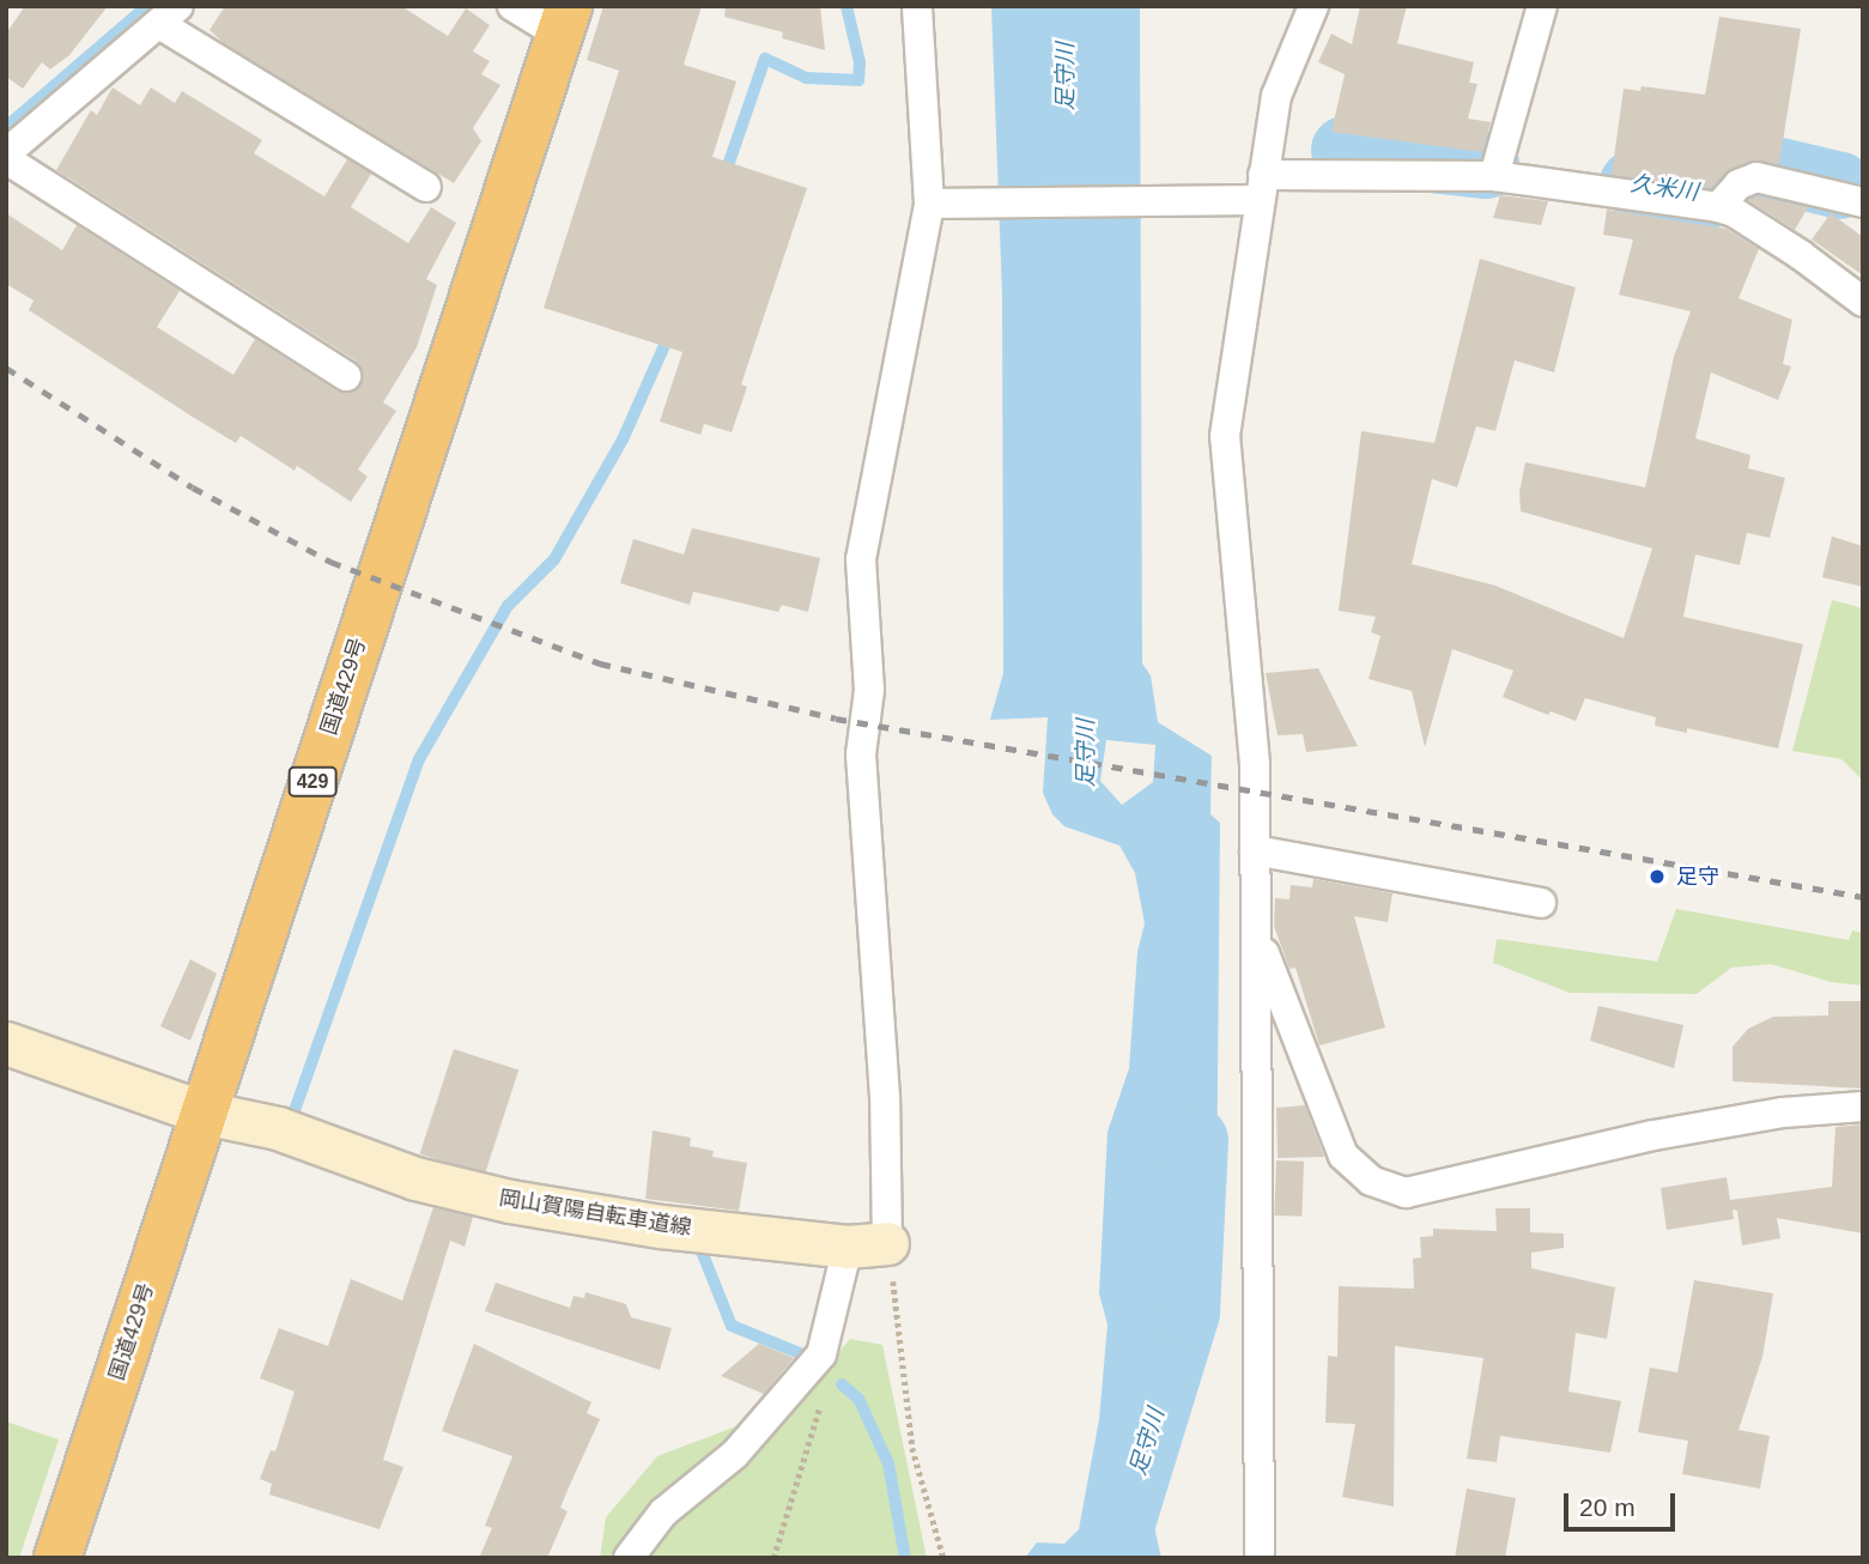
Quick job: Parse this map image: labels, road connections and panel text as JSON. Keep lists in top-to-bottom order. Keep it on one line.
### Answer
{"streets":{"highway":["国道429号","429"],"main road":["岡山賀陽自転車道線"]},"crossings":[["国道429号","岡山賀陽自転車道線"]],"water":["足守川","久米川"],"places":["足守"],"scale_bar":"20 m"}
